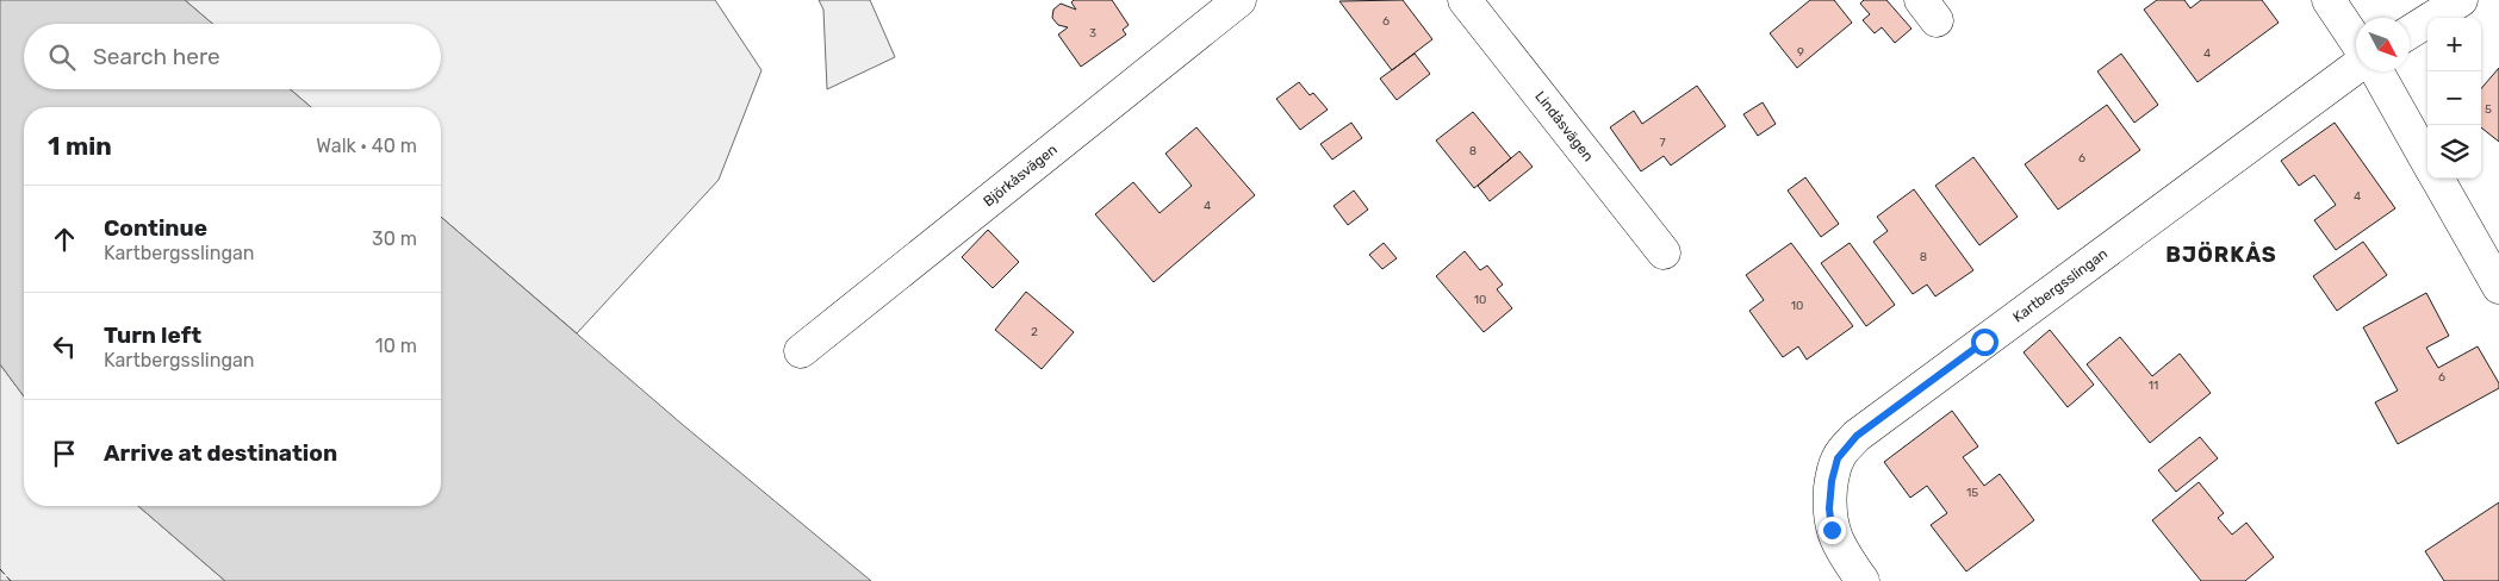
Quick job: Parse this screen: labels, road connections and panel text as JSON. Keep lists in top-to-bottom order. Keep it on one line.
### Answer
{"streets":{"street":["Lindåsvägen","Björkåsvägen","Kartbergsslingan"]},"districts":["BJÖRKÅS"],"house_numbers":["6","3","9","4","5","7","8","6","4","4","8","10","10","2","6","11","15"],"north":"bottom right","page":{"map_buttons":["+","−"],"search":"Search here","heading":["1 min","Walk · 40 m"],"list":[["Continue","Kartbergsslingan","30 m"],["Turn left","Kartbergsslingan","10 m"],"Arrive at destination"]}}
